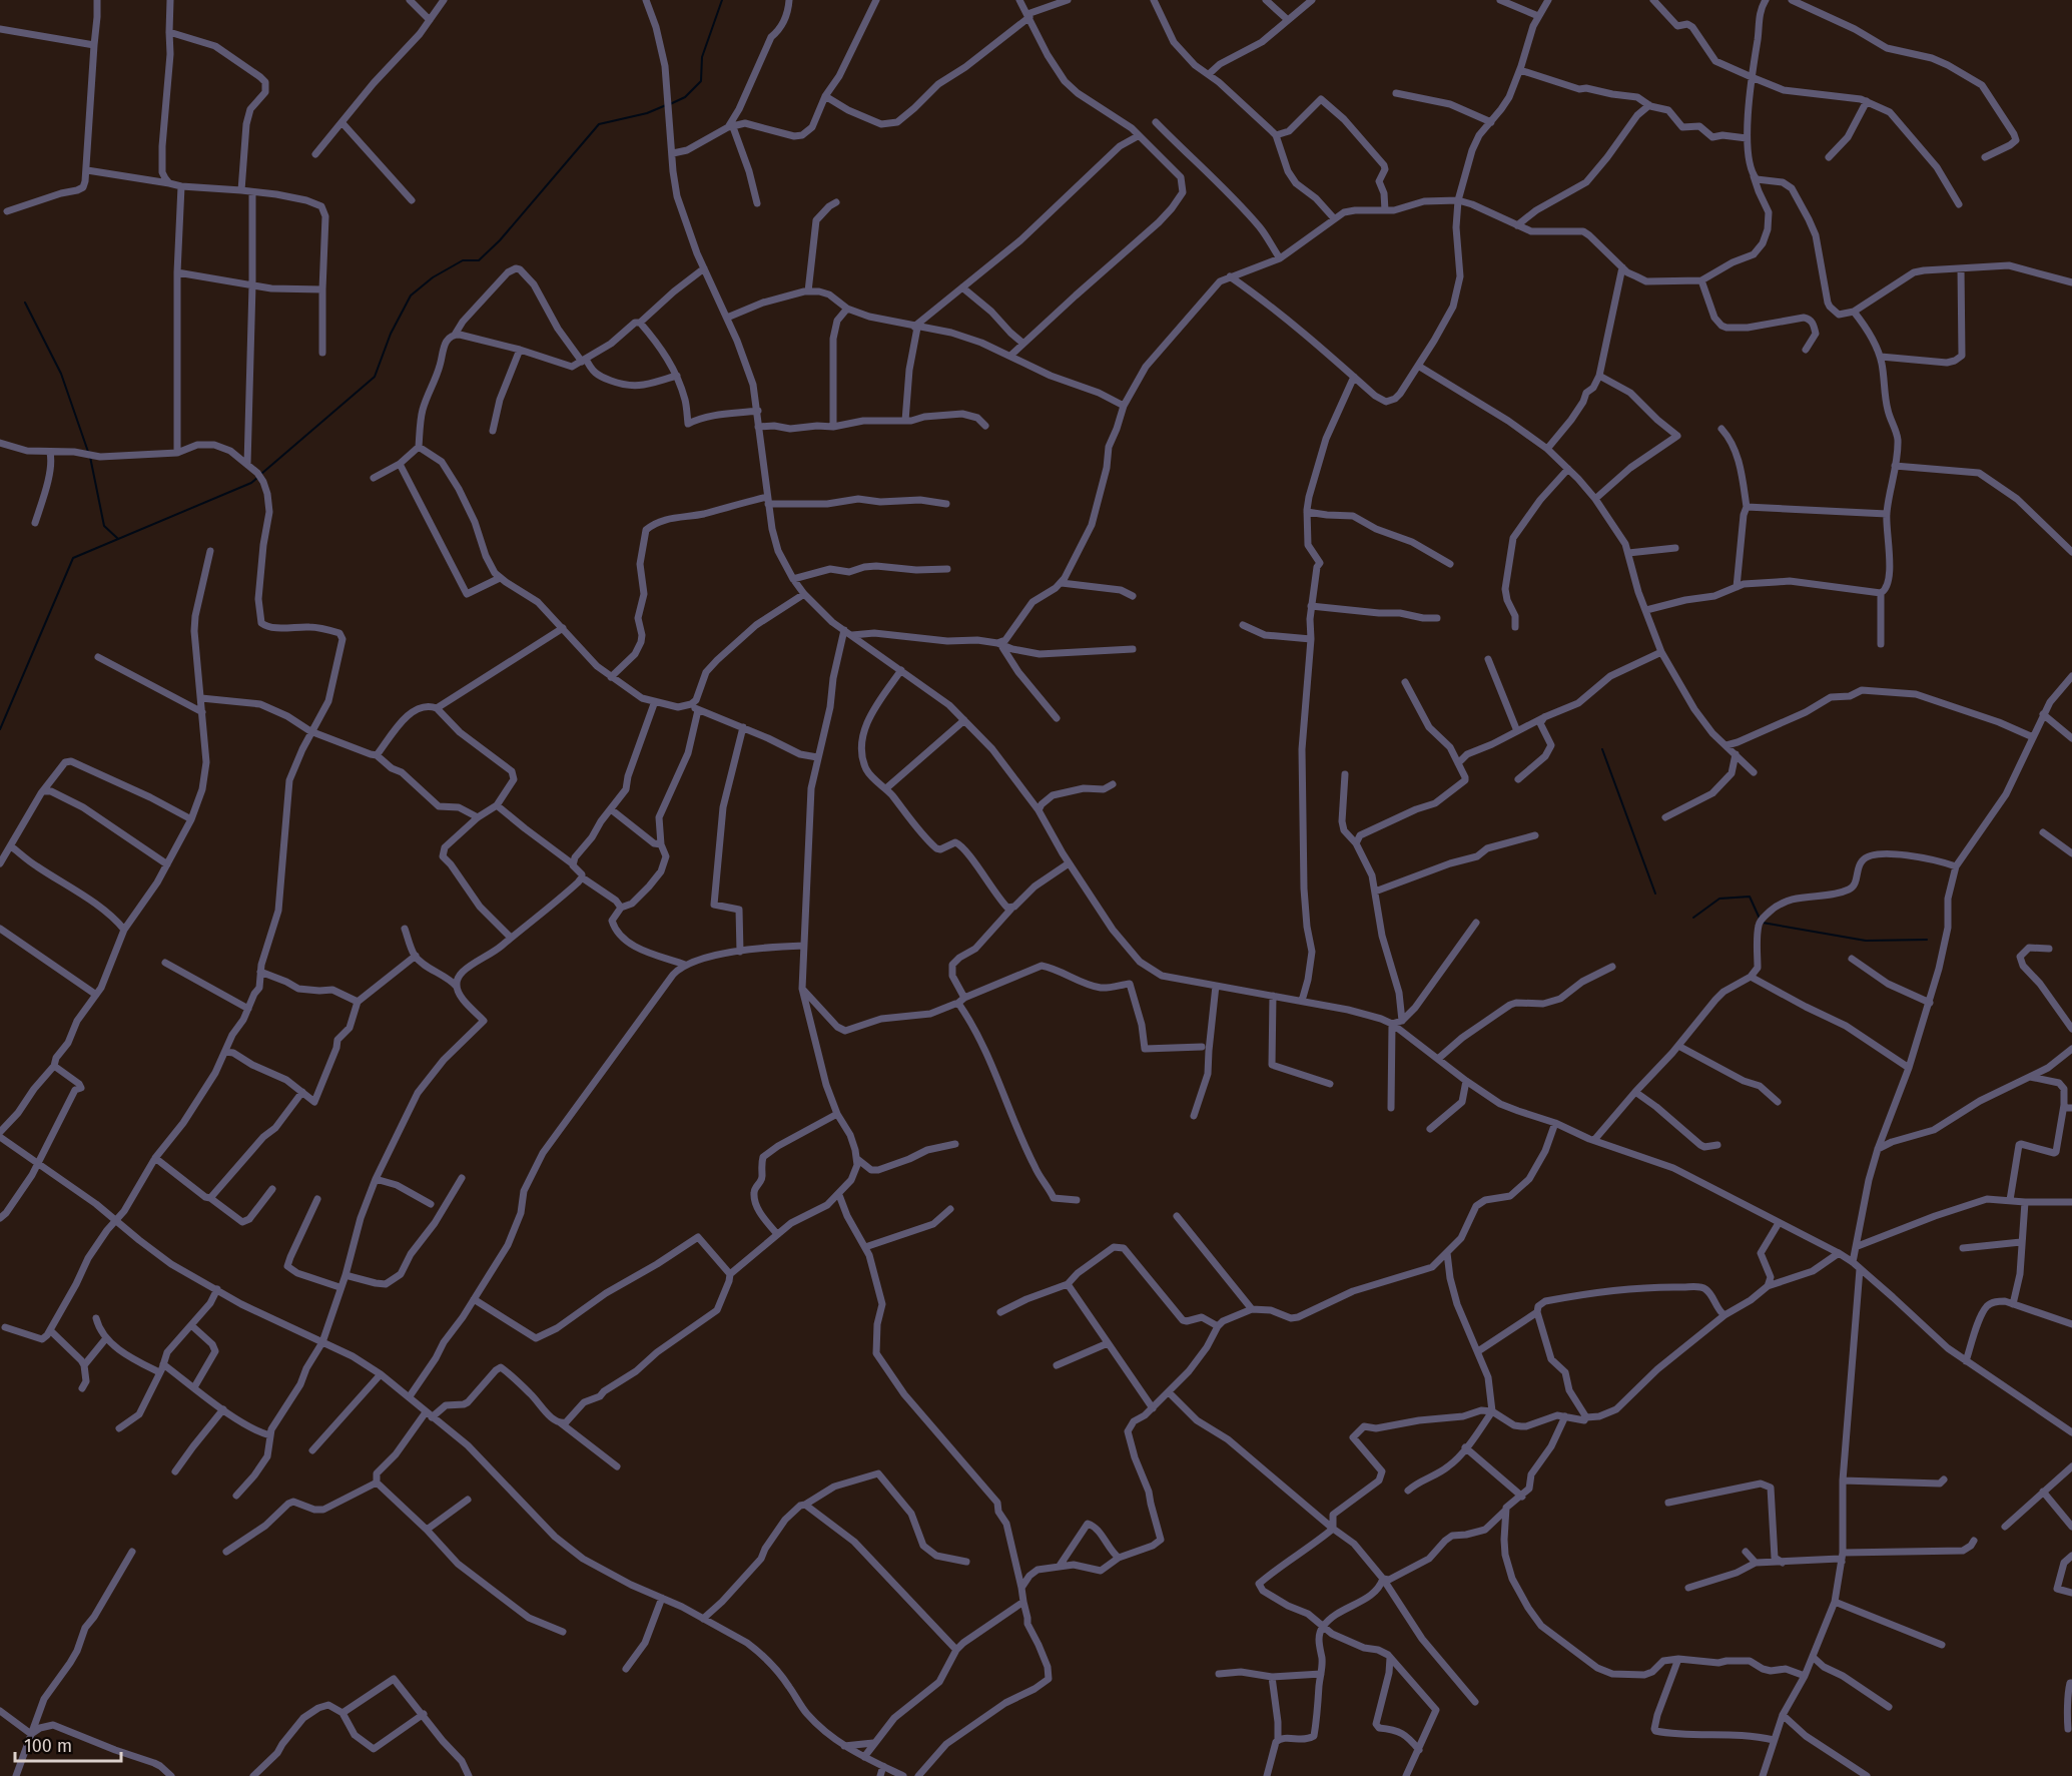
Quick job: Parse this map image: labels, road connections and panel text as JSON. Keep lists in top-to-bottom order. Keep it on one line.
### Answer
{"scale_bar":"100 m"}
